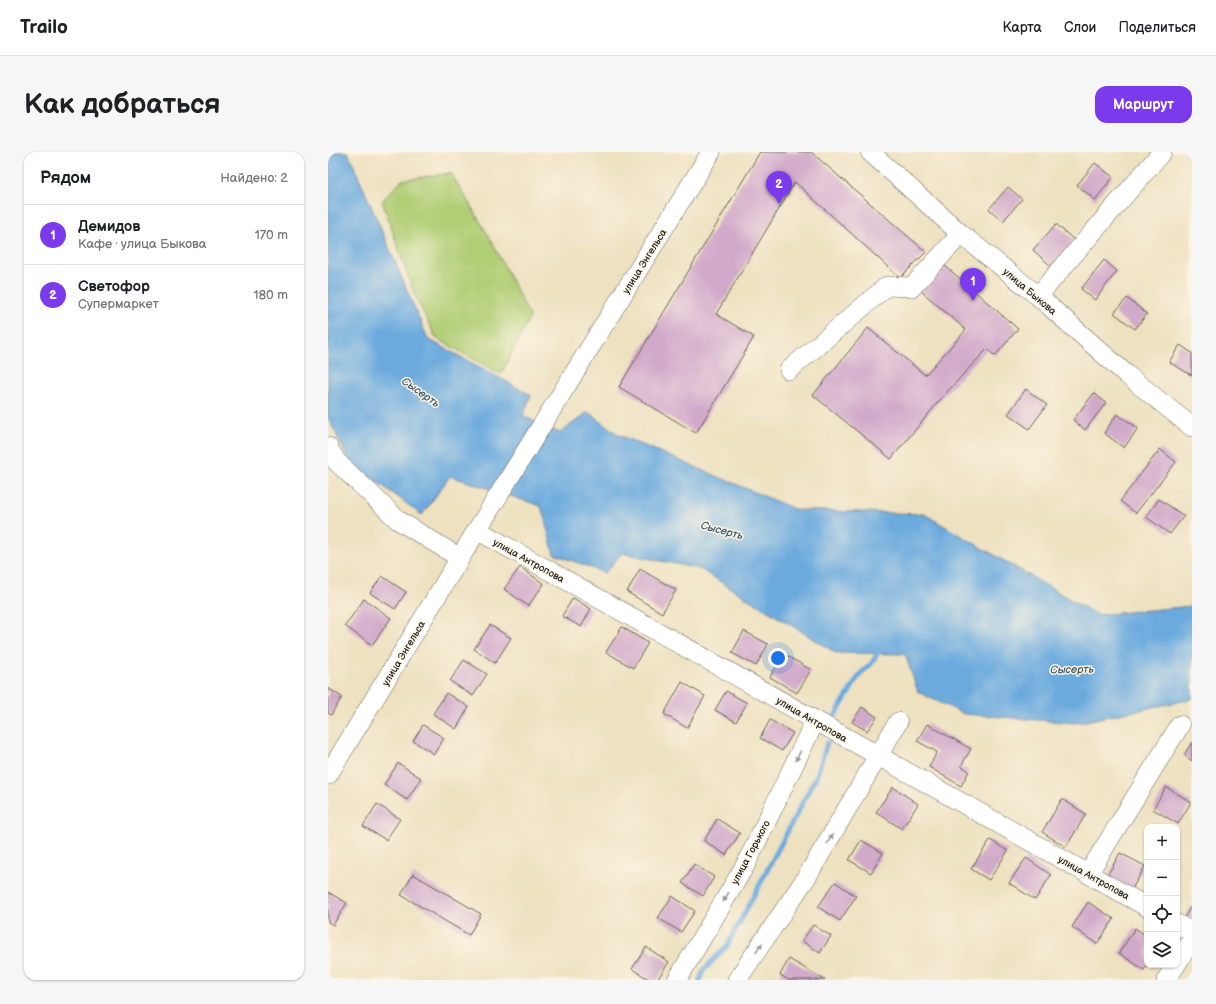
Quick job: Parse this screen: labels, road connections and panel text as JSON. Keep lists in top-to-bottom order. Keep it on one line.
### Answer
{"streets":{"street":["улица Энгельса","улица Быкова","улица Антропова","улица Горького"]},"crossings":[["улица Энгельса","улица Антропова"],["улица Антропова","улица Горького"]],"water":["Сысерть"],"page":{"header":"Trailo","nav":["Карта","Слои","Поделиться"],"buttons":"Маршрут","title":"Как добраться","heading":["Рядом","Найдено: 2"],"pins":["2","1"],"list":[{"mark":"1","name":"Демидов","note":"Кафе · улица Быкова","value":"170 m"},{"mark":"2","name":"Светофор","note":"Супермаркет","value":"180 m"}],"map_buttons":["+","−"]}}
